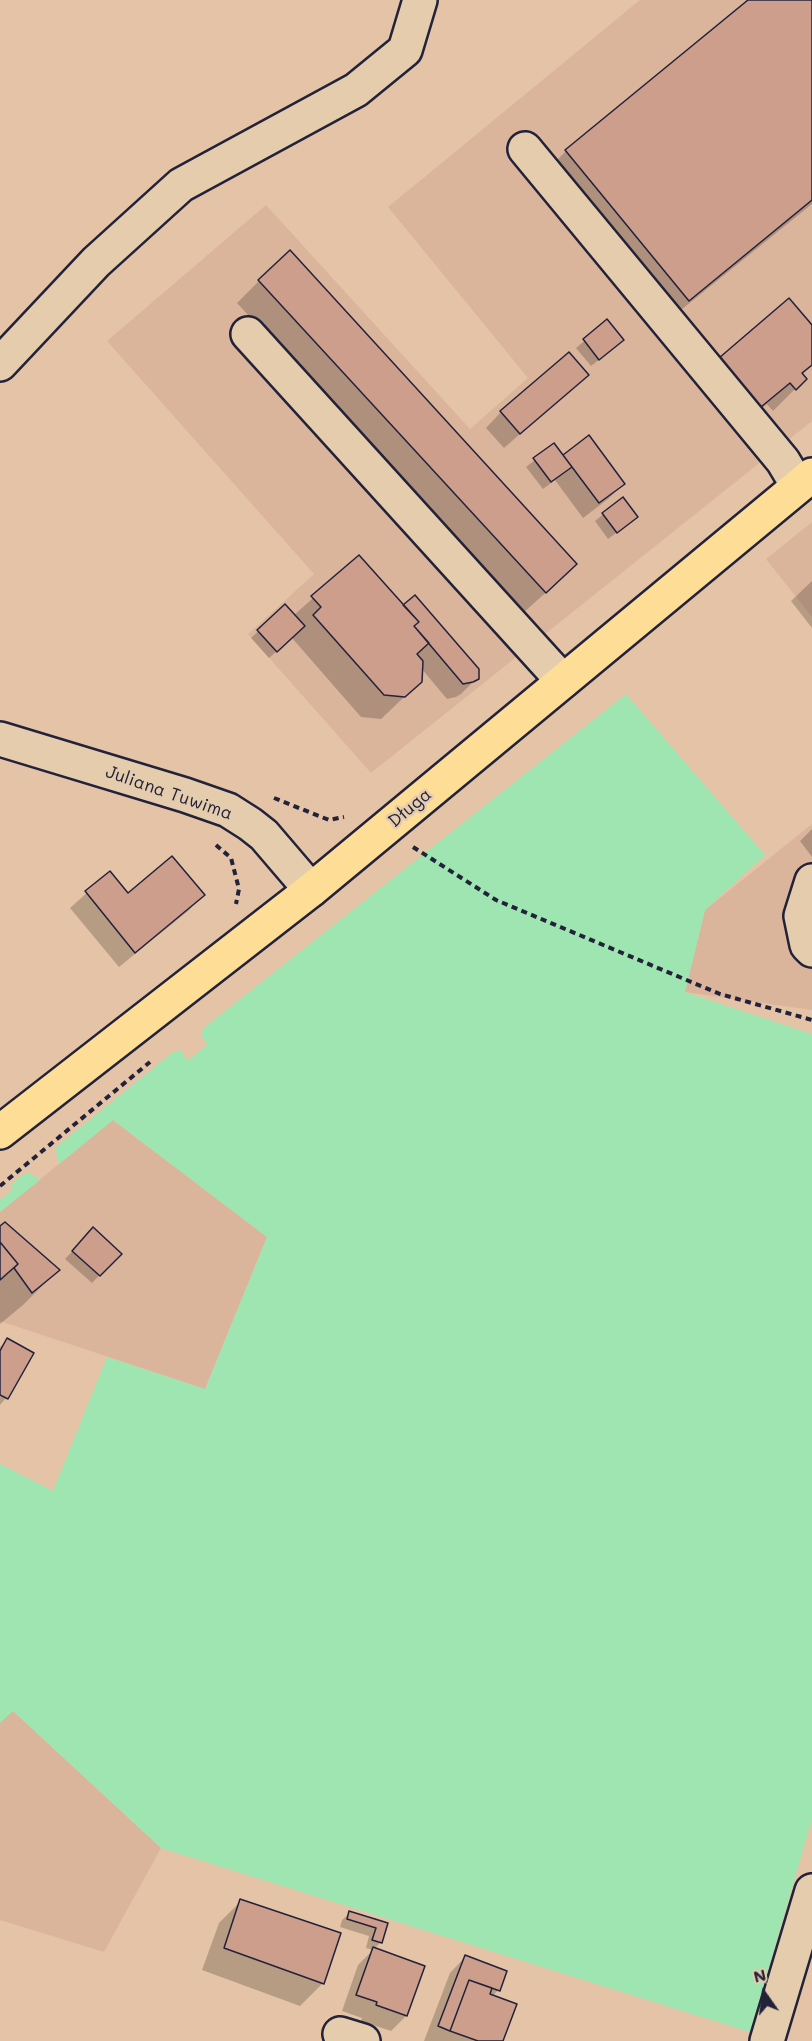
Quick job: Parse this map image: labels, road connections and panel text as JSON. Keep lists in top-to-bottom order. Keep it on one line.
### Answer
{"streets":{"main road":["Długa"],"street":["Juliana Tuwima"]},"crossings":[["Juliana Tuwima","Długa"]],"north":"top"}
